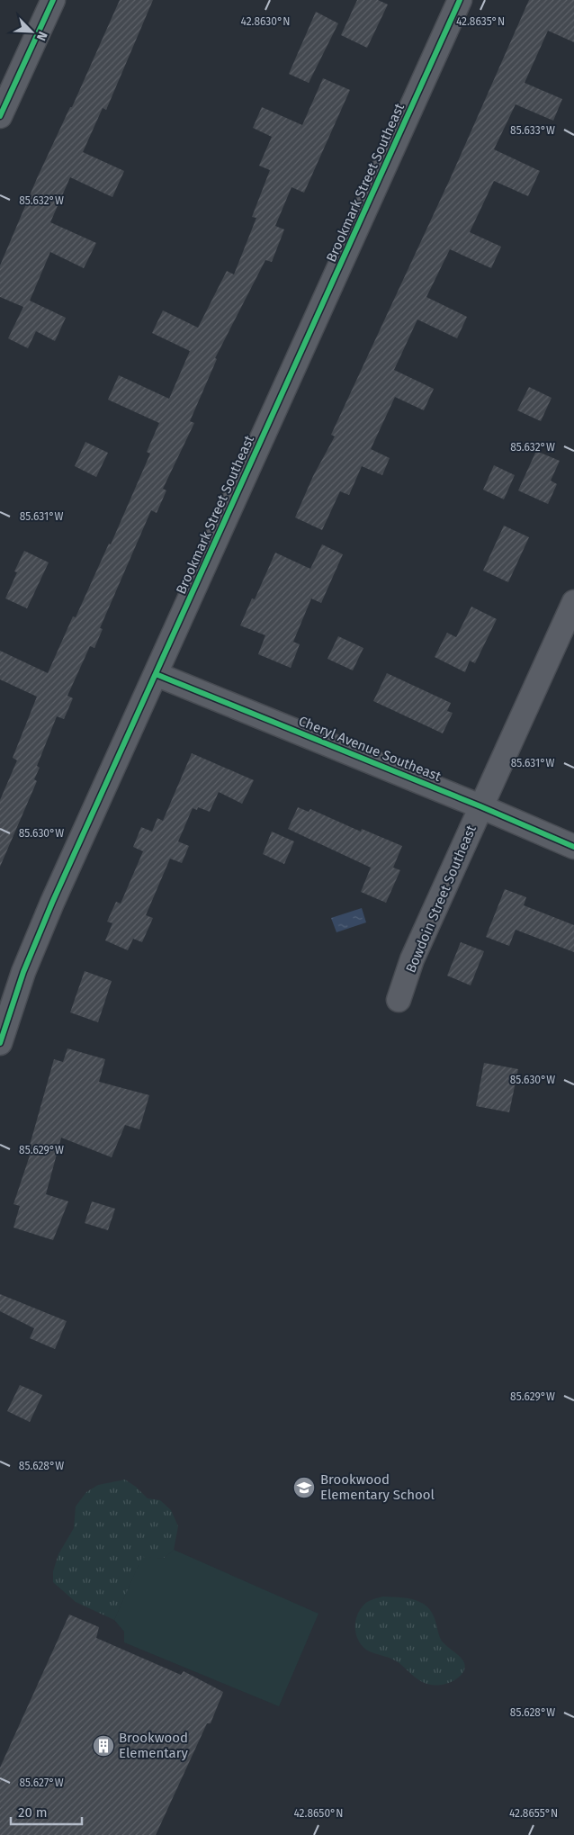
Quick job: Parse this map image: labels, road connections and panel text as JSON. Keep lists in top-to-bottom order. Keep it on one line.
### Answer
{"streets":{"street":["Brookmark Street Southeast","Cheryl Avenue Southeast","Bowdoin Street Southeast"]},"crossings":[["Brookmark Street Southeast","Cheryl Avenue Southeast"],["Cheryl Avenue Southeast","Bowdoin Street Southeast"]],"places":{"school or university":["Brookwood Elementary School"],"building":["Brookwood Elementary"]},"scale_bar":"20 m","north":"bottom right","coordinates":["42.8630°N","42.8635°N","85.633°W","85.632°W","85.631°W","85.630°W","85.629°W","85.628°W","85.627°W","42.8650°N","42.8655°N"]}
